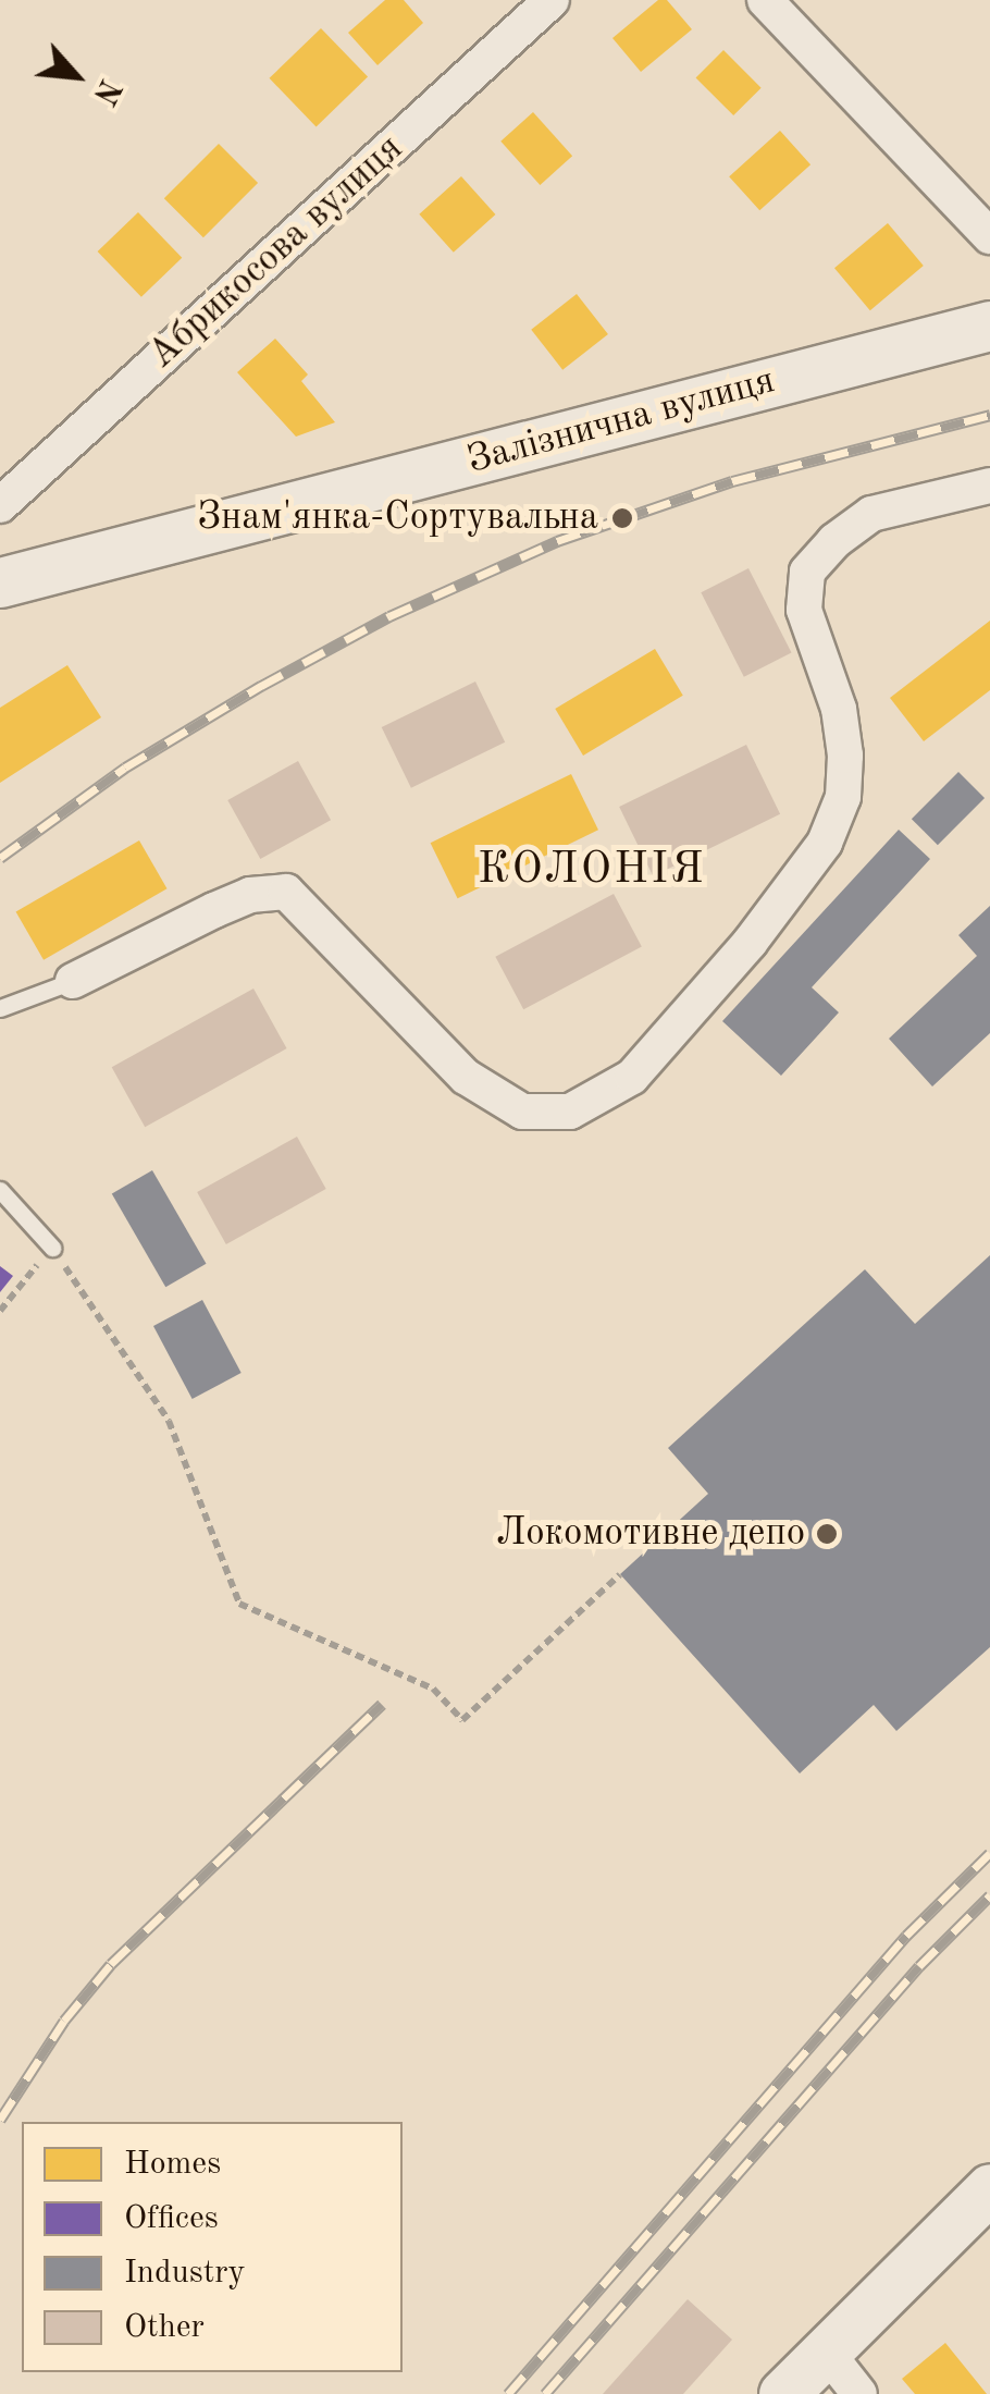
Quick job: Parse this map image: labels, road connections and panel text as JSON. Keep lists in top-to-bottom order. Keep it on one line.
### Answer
{"streets":{"street":["Абрикосова вулиця","Залізнична вулиця"]},"districts":["КОЛОНІЯ"],"places":["Знам'янка-Сортувальна","Локомотивне депо"],"legend":["Homes","Offices","Industry","Other"],"north":"bottom right"}
